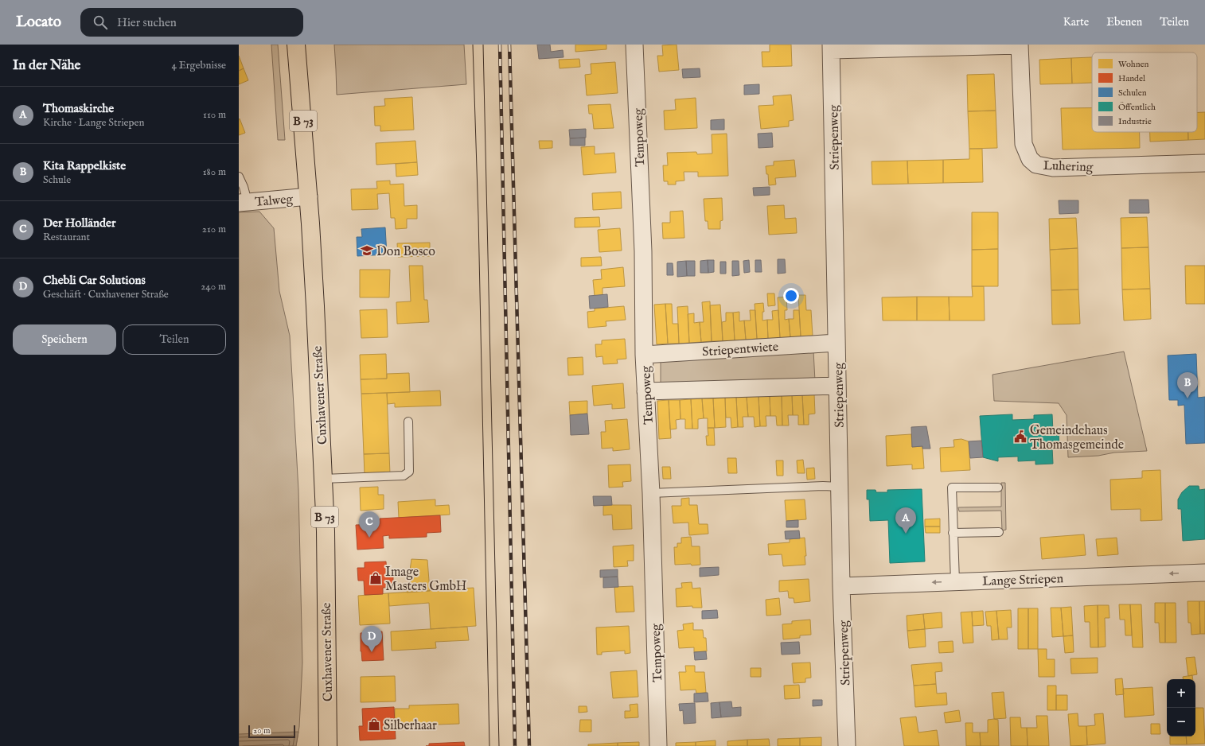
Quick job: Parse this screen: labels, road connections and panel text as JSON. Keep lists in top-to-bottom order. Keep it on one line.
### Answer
{"streets":{"main road":["B 73","Cuxhavener Straße"],"street":["Tempoweg","Striepenweg","Luhering","Talweg","Striepentwiete","Lange Striepen"]},"crossings":[["Tempoweg","Striepentwiete"],["Striepenweg","Luhering"],["Striepenweg","Striepentwiete"],["Striepenweg","Lange Striepen"],["Talweg","Cuxhavener Straße"]],"one_way":["Lange Striepen"],"places":{"school or university":["Don Bosco"],"public building":["Gemeindehaus Thomasgemeinde"],"shop":["Image Masters GmbH","Silberhaar"]},"legend":["Wohnen","Handel","Schulen","Öffentlich","Industrie"],"scale_bar":"20 m","page":{"header":"Locato","search":"Hier suchen","nav":["Karte","Ebenen","Teilen"],"heading":["In der Nähe","4 Ergebnisse"],"list":[{"mark":"A","name":"Thomaskirche","note":"Kirche · Lange Striepen","value":"110 m"},{"mark":"B","name":"Kita Rappelkiste","note":"Schule","value":"180 m"},{"mark":"C","name":"Der Holländer","note":"Restaurant","value":"210 m"},{"mark":"D","name":"Chebli Car Solutions","note":"Geschäft · Cuxhavener Straße","value":"240 m"}],"buttons":["Speichern","Teilen"],"pins":["B","A","C","D"],"map_buttons":["+","−"],"scale":"20 m"}}
